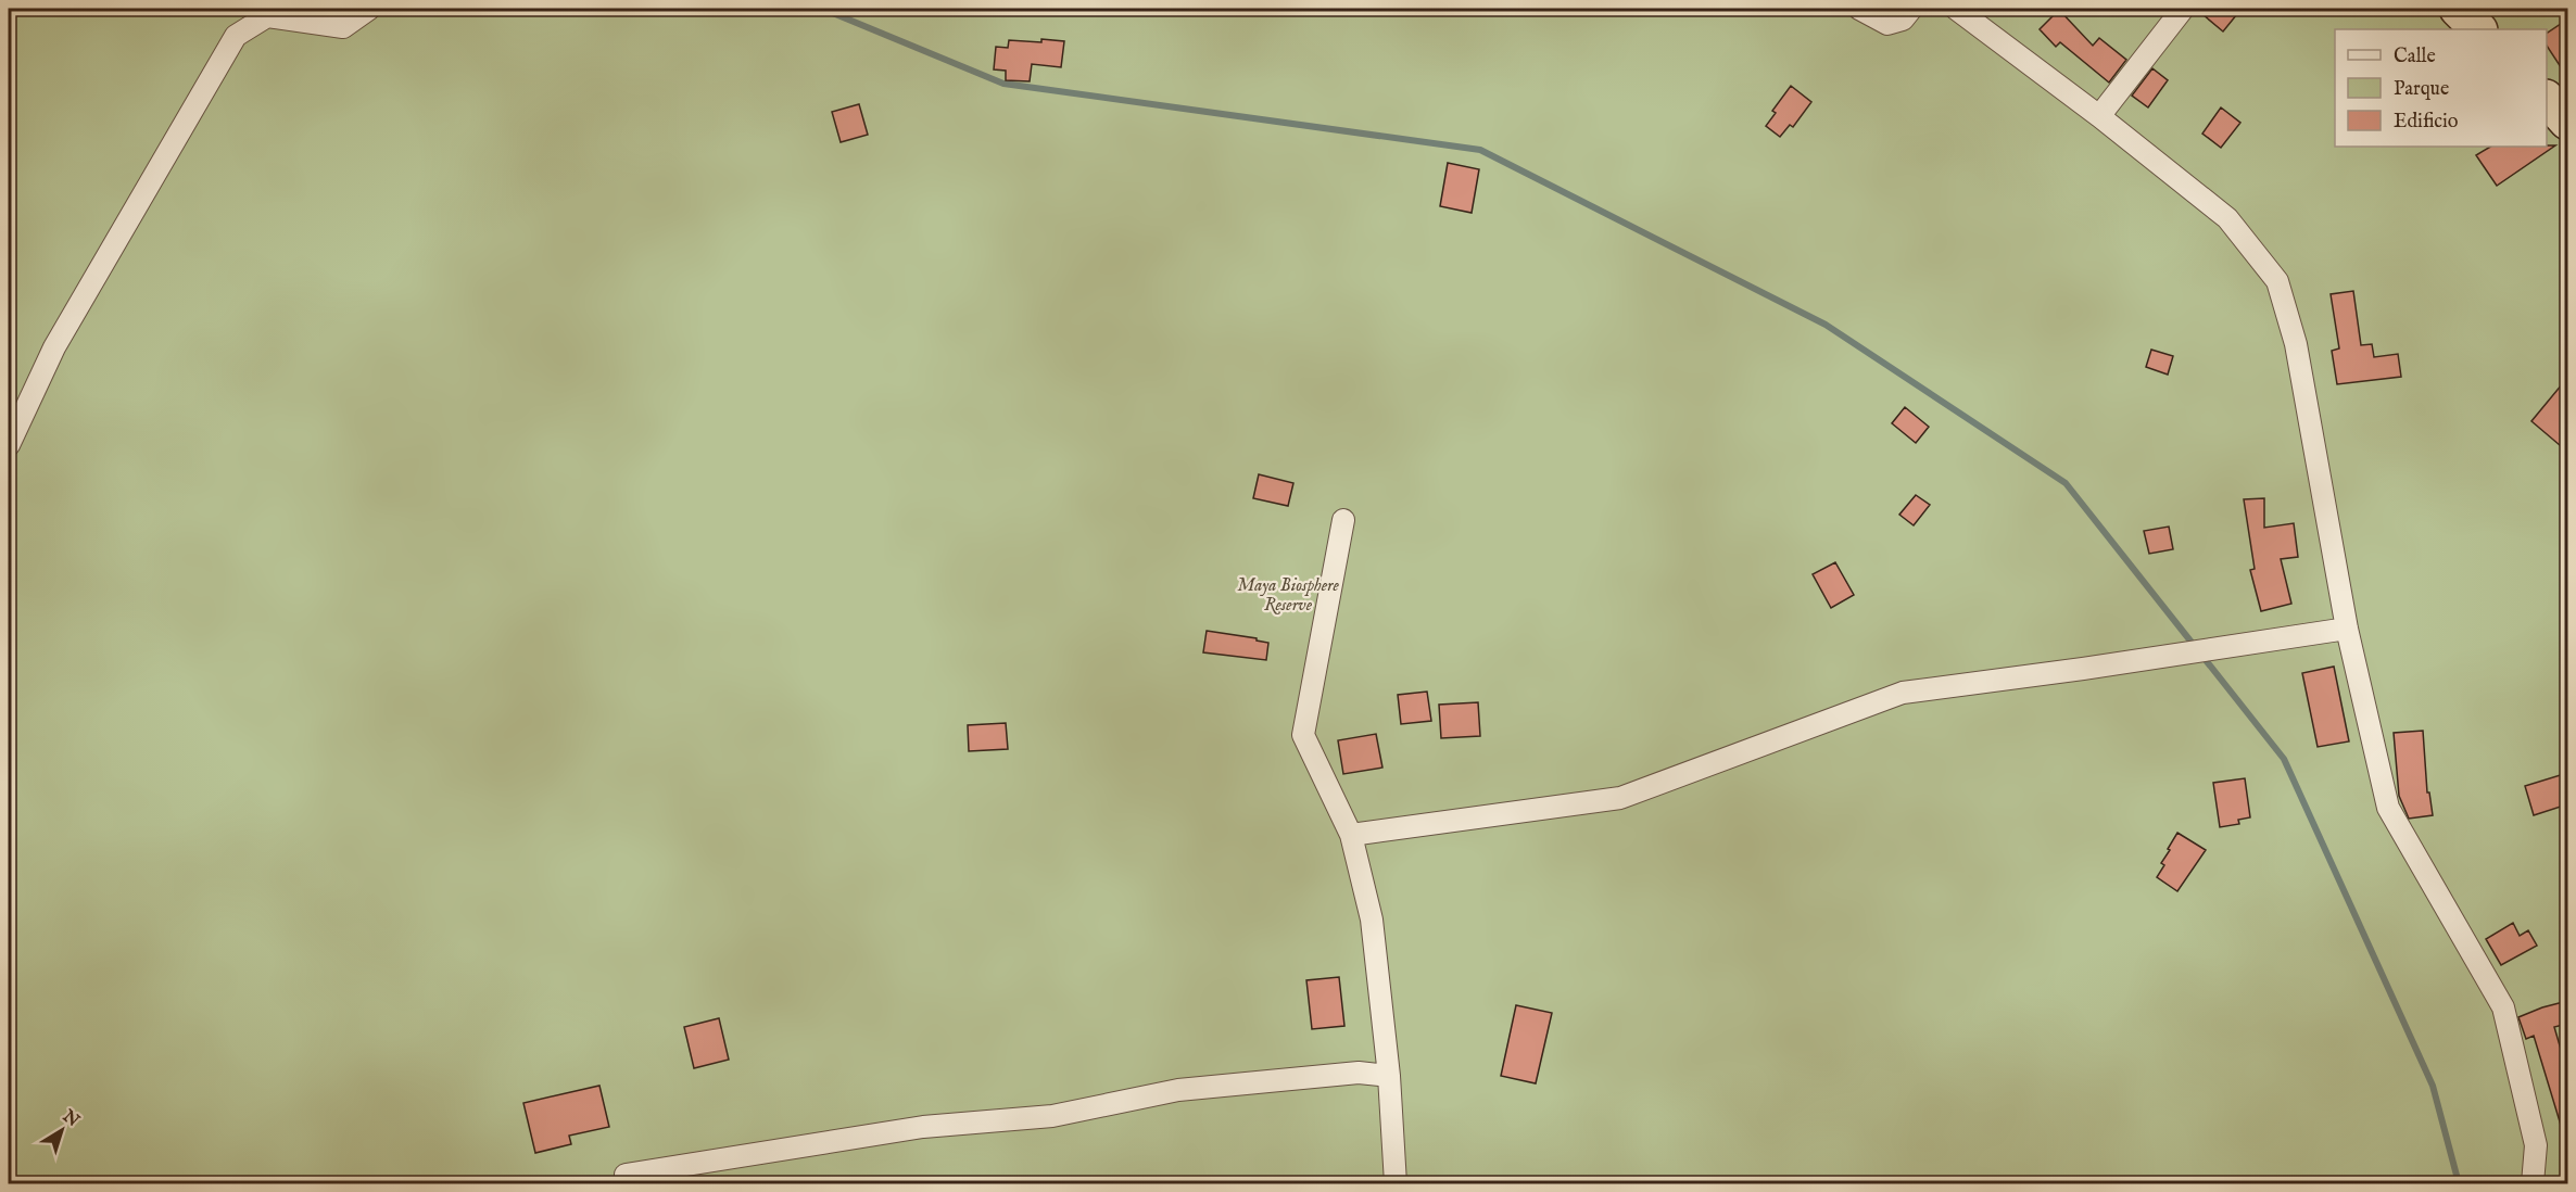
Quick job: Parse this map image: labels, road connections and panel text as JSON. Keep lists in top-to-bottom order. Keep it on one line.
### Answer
{"parks":["Maya Biosphere Reserve"],"legend":["Calle","Parque","Edificio"],"north":"top right"}
